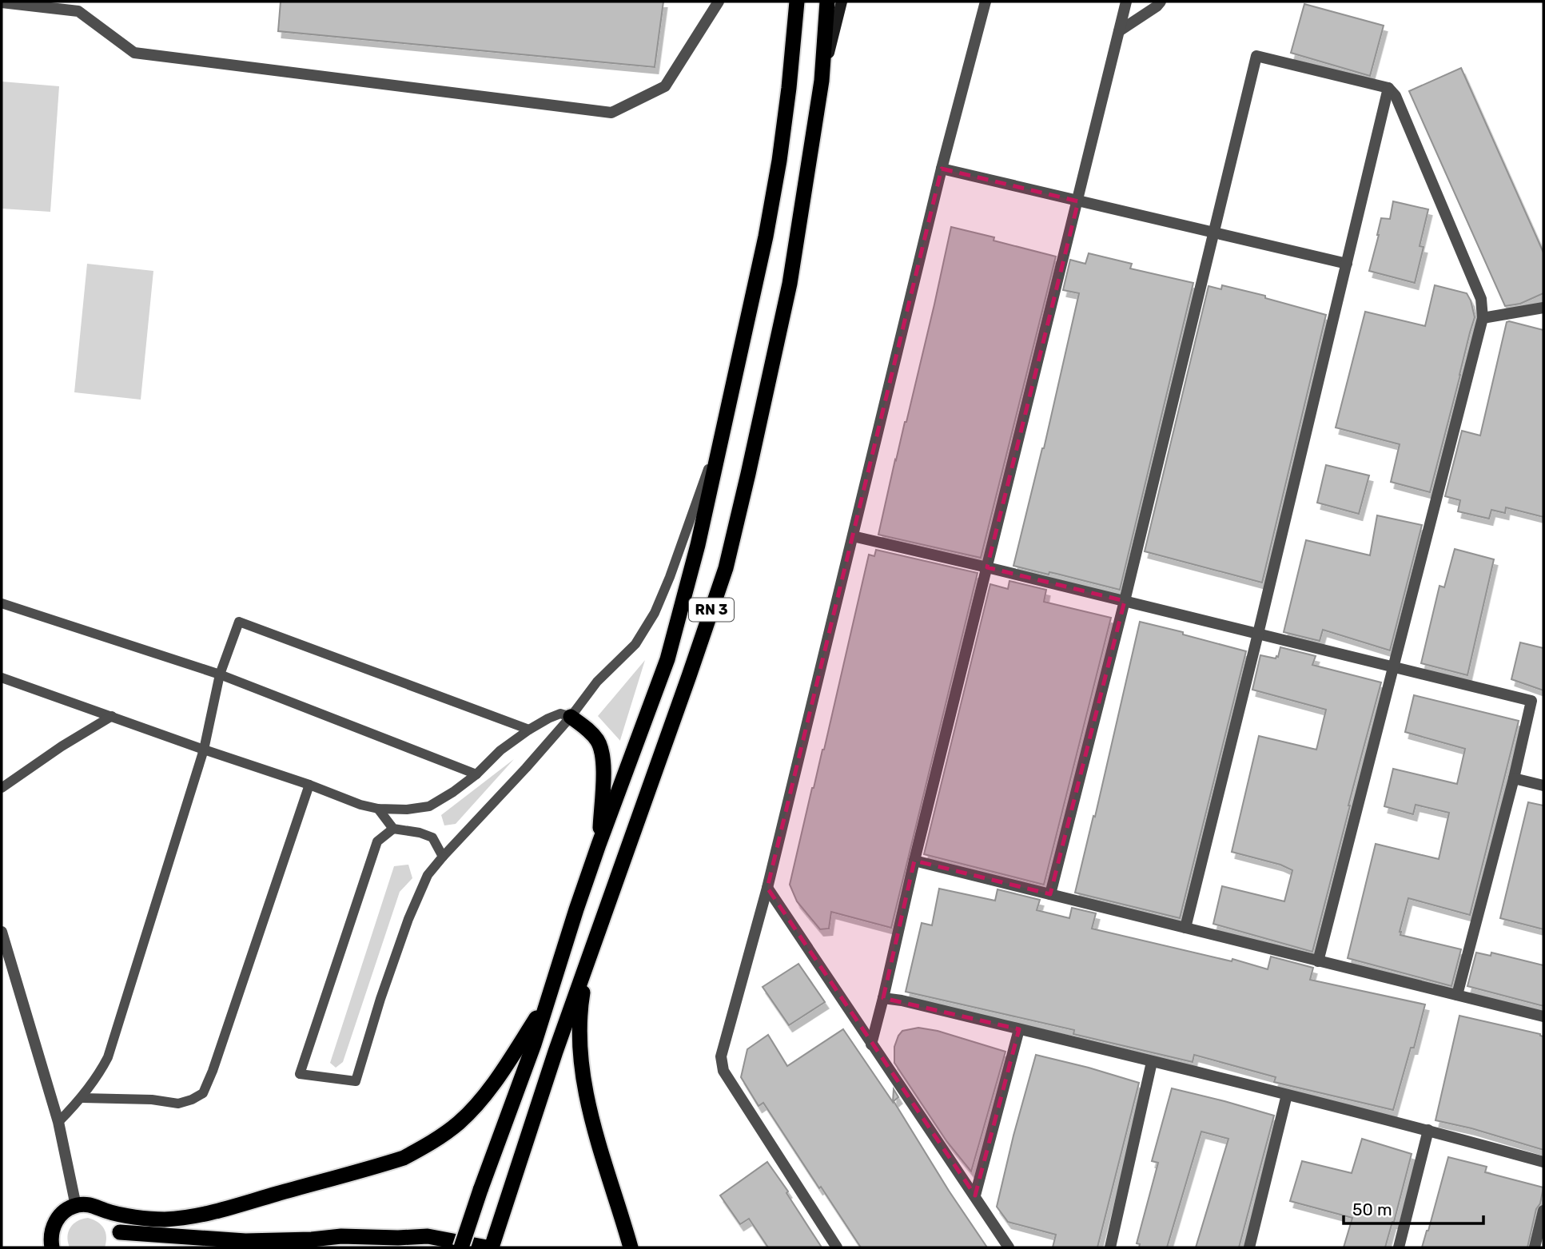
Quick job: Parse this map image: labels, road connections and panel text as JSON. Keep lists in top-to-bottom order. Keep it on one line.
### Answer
{"streets":{"highway":["RN 3"]},"scale_bar":"50 m"}
